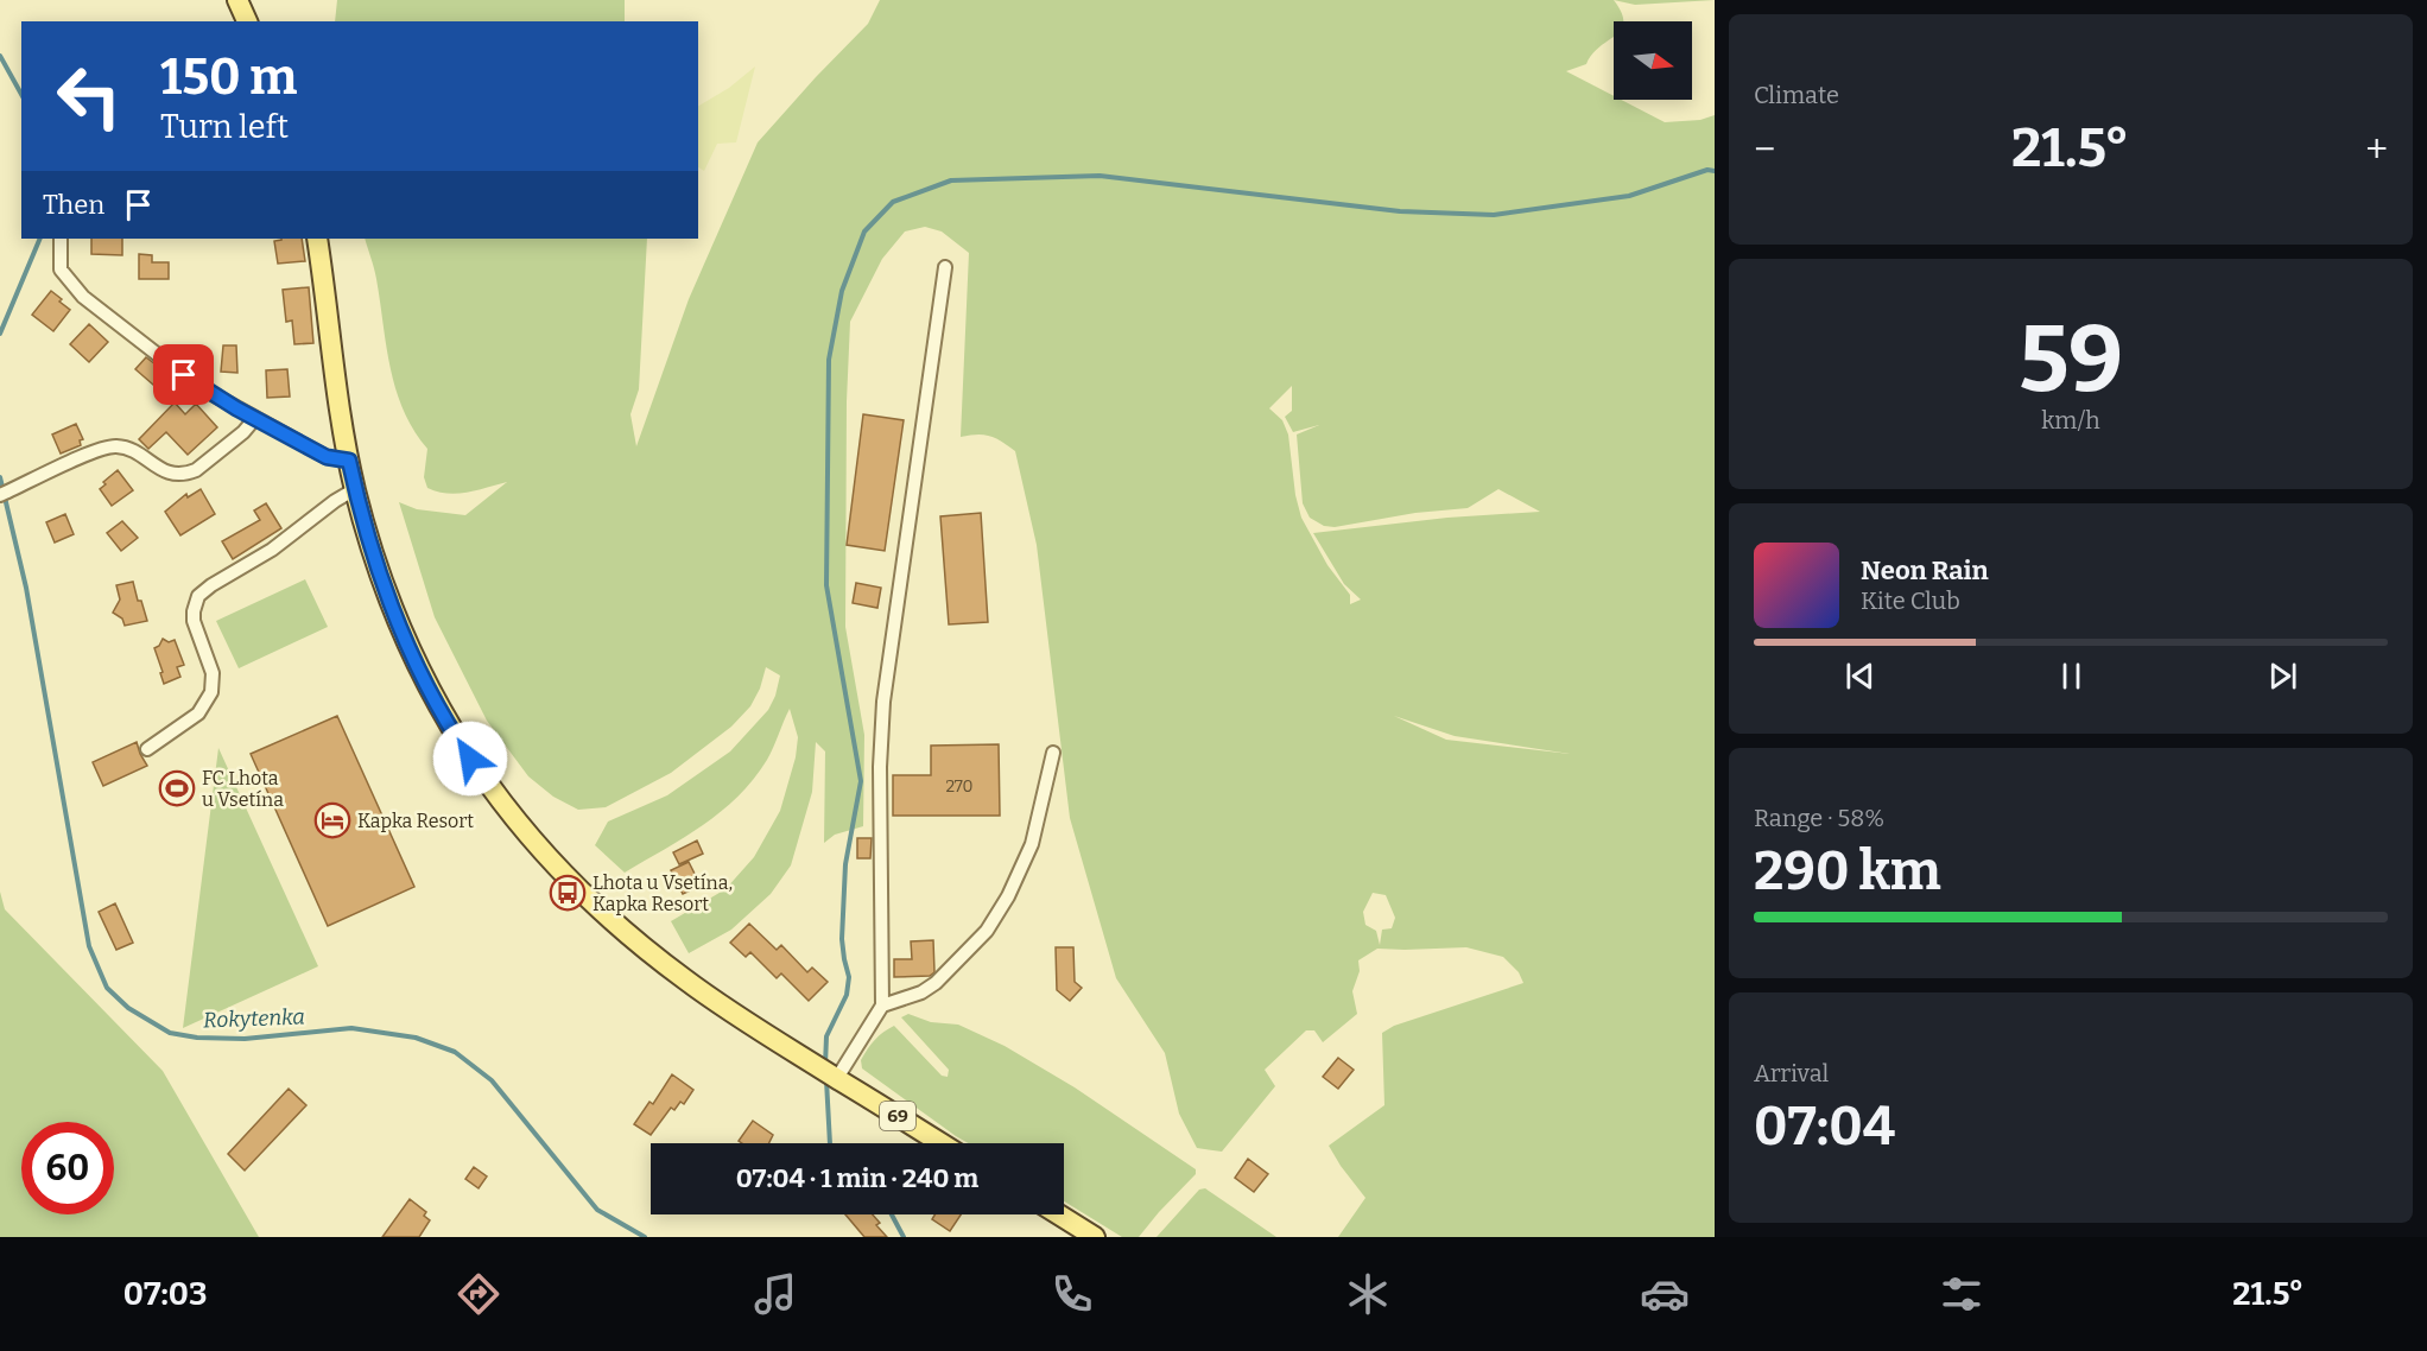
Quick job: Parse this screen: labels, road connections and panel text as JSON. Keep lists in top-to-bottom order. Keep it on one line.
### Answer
{"streets":{"main road":["69"]},"water":["Rokytenka"],"places":{"sports":["FC Lhota u Vsetína"],"hotel":["Kapka Resort"],"bus stop":["Lhota u Vsetína, Kapka Resort"]},"house_numbers":["270"],"north":"right","page":{"tile":["Climate",["59","km/h"],["Range · 58%","290 km"],["Arrival","07:04"]],"turn":["150 m","Turn left"],"heat":["−","21.5°","+"],"then":"Then","song":["Neon Rain","Kite Club"],"limit":"60","trip":"07:04 · 1 min · 240 m","tabs":["07:03","21.5°"]}}
